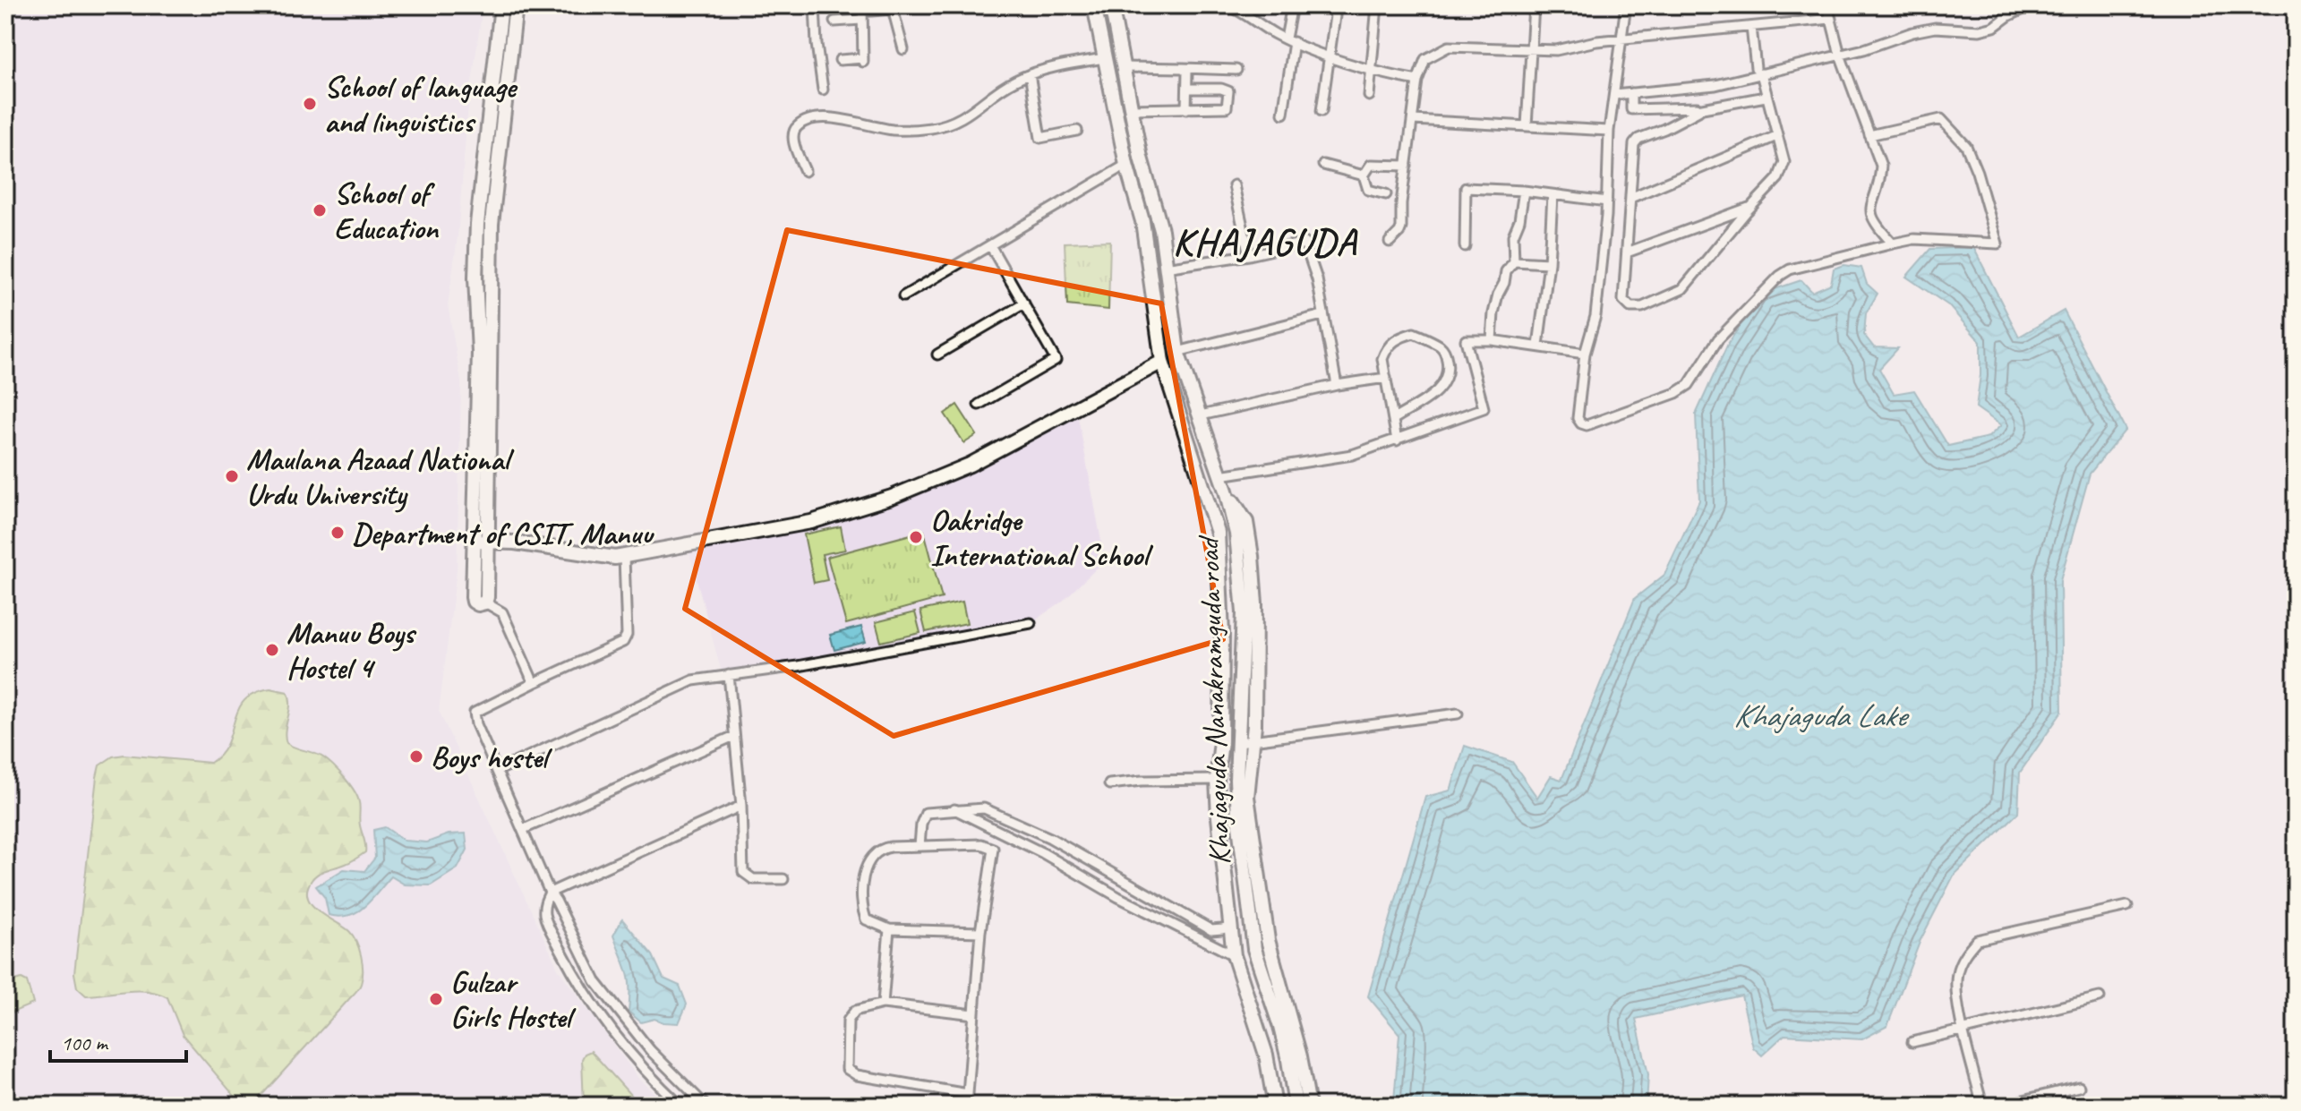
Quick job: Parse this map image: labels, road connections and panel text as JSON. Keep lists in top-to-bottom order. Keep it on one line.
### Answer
{"streets":{"main road":["Khajaguda Nanakramguda road"]},"districts":["KHAJAGUDA"],"water":["Khajaguda Lake"],"places":["School of language and linguistics","School of Education","Maulana Azaad National Urdu University","Department of CSIT, Manuu","Oakridge International School","Manuu Boys Hostel 4","Boys hostel","Gulzar Girls Hostel"],"scale_bar":"100 m"}
